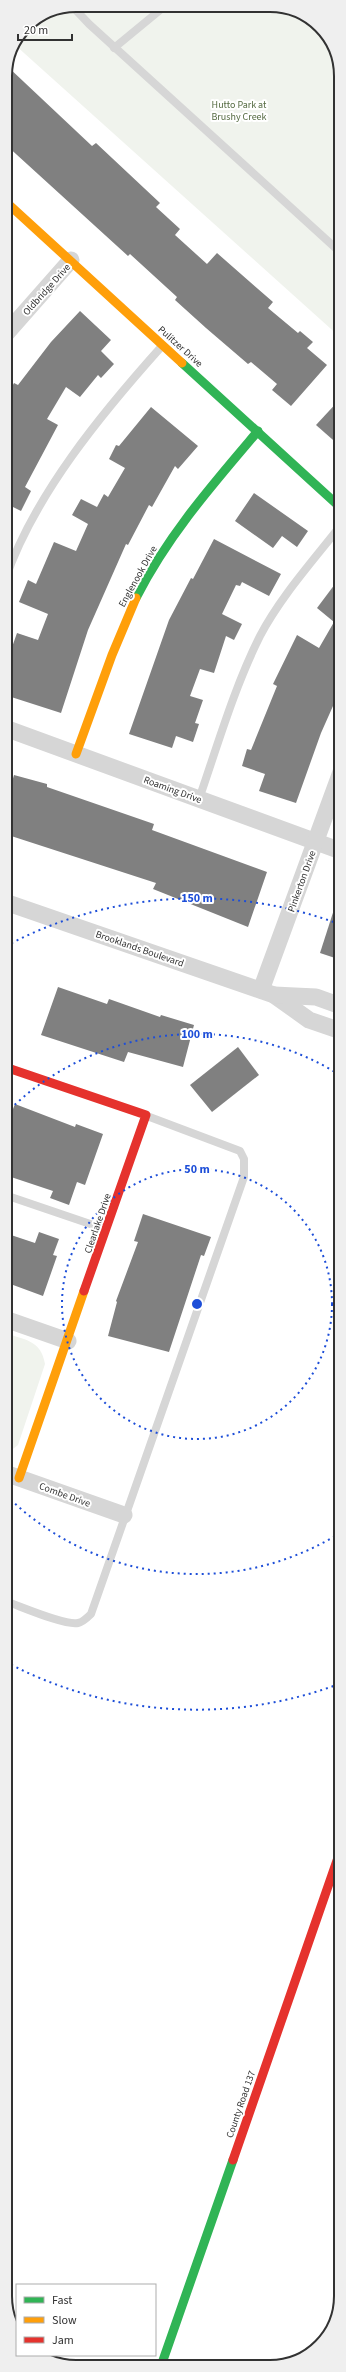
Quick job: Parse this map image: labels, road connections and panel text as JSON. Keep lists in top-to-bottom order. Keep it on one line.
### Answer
{"streets":{"street":["Oldbridge Drive","Pulitzer Drive","Englenook Drive","Roaming Drive","Pinkerton Drive","Brooklands Boulevard","Clearlake Drive","Combe Drive","County Road 137"]},"crossings":[["Oldbridge Drive","Pulitzer Drive"],["Pulitzer Drive","Englenook Drive"],["Englenook Drive","Roaming Drive"],["Roaming Drive","Pinkerton Drive"],["Pinkerton Drive","Brooklands Boulevard"],["Clearlake Drive","Combe Drive"]],"parks":["Hutto Park at Brushy Creek"],"legend":["Fast","Slow","Jam"],"scale_bar":"20 m","rings":["150 m","100 m","50 m"]}
